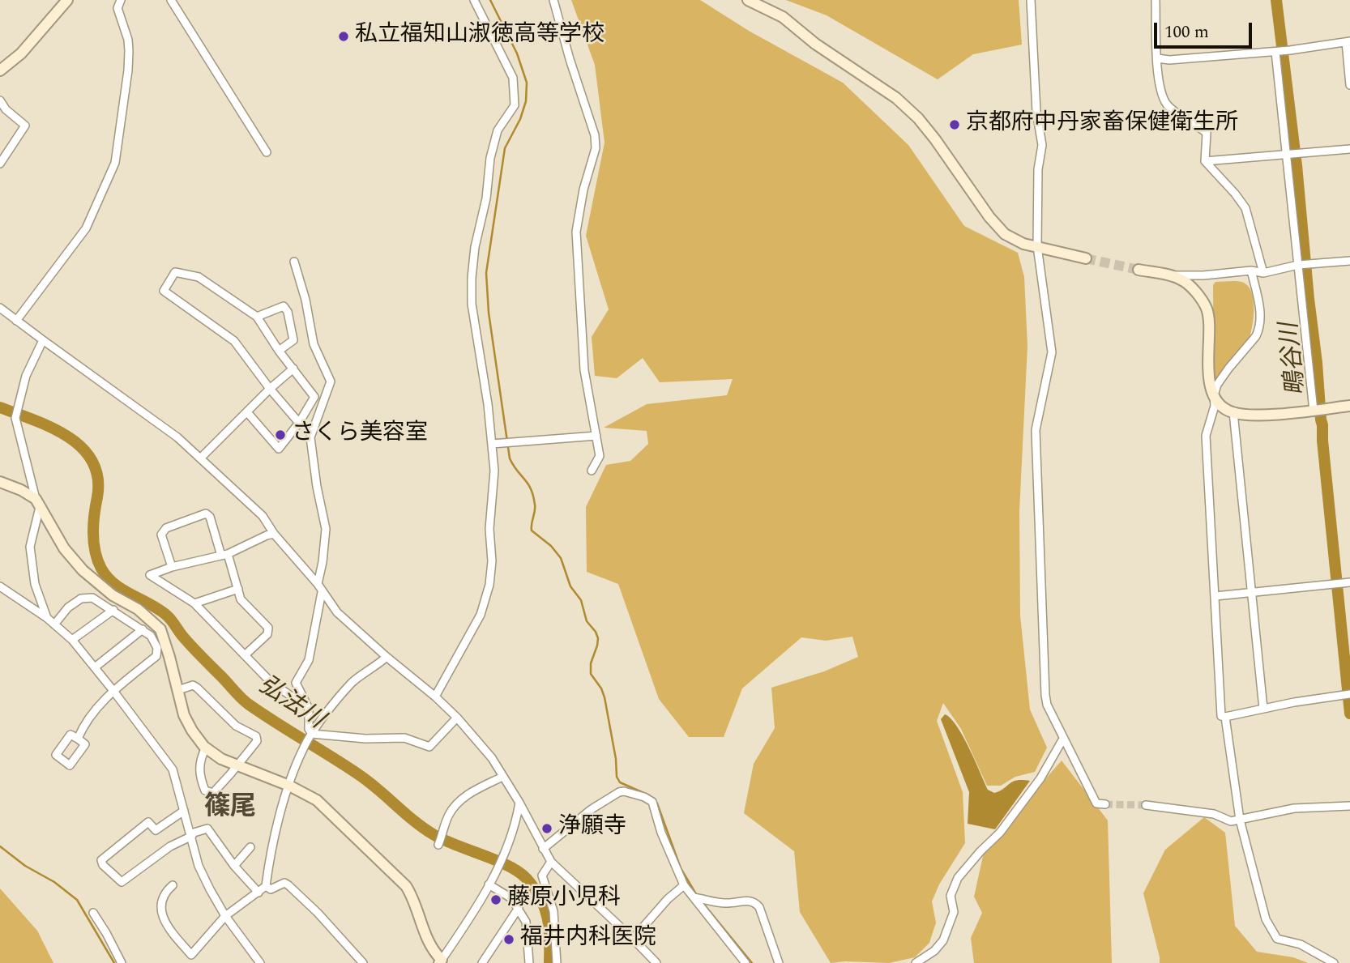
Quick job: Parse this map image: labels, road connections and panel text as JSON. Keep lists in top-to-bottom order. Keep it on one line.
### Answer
{"districts":["篠尾"],"water":["鴫谷川","弘法川"],"places":["私立福知山淑徳高等学校","京都府中丹家畜保健衛生所","さくら美容室","浄願寺","藤原小児科","福井内科医院"],"scale_bar":"100 m"}
